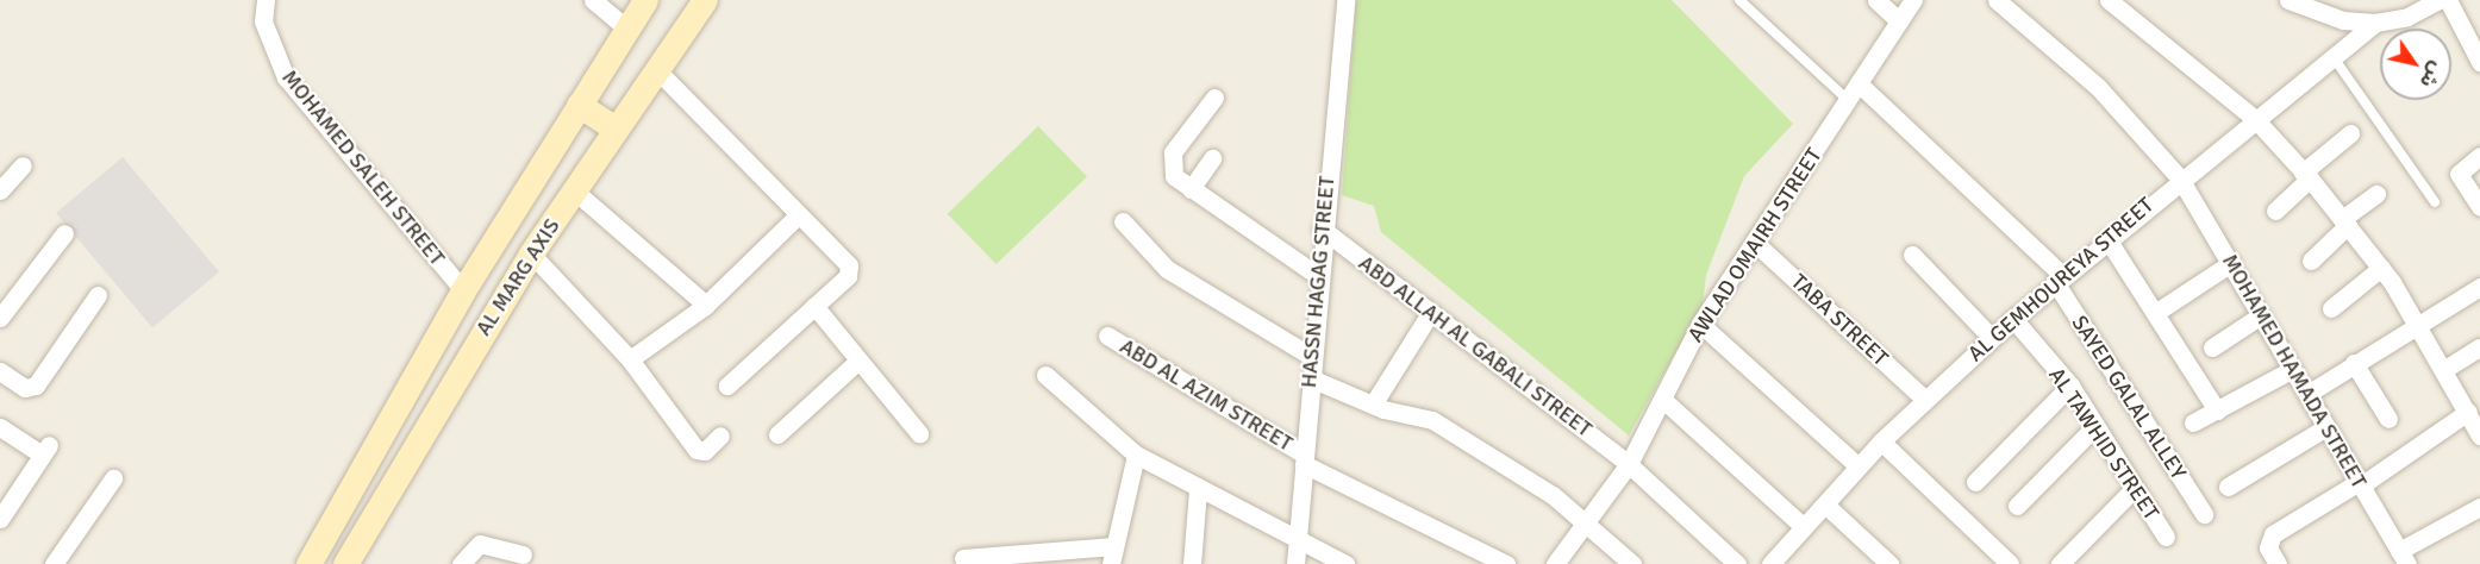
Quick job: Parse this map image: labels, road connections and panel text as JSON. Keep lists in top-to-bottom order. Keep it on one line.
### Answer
{"streets":{"main road":["AL MARG AXIS"],"street":["MOHAMED SALEH STREET","AWLAD OMAIRH STREET","AL GEMHOUREYA STREET","HASSN HAGAG STREET","TABA STREET","ABD ALLAH AL GABALI STREET","MOHAMED HAMADA STREET","ABD AL AZIM STREET","SAYED GALAL ALLEY","AL TAWHID STREET"]},"crossings":[["MOHAMED SALEH STREET","AL MARG AXIS"],["AWLAD OMAIRH STREET","TABA STREET"],["AWLAD OMAIRH STREET","ABD ALLAH AL GABALI STREET"],["AWLAD OMAIRH STREET","SAYED GALAL ALLEY"],["AL GEMHOUREYA STREET","TABA STREET"],["AL GEMHOUREYA STREET","MOHAMED HAMADA STREET"],["AL GEMHOUREYA STREET","SAYED GALAL ALLEY"],["AL GEMHOUREYA STREET","AL TAWHID STREET"],["HASSN HAGAG STREET","ABD ALLAH AL GABALI STREET"],["HASSN HAGAG STREET","ABD AL AZIM STREET"]],"north":"bottom right"}
